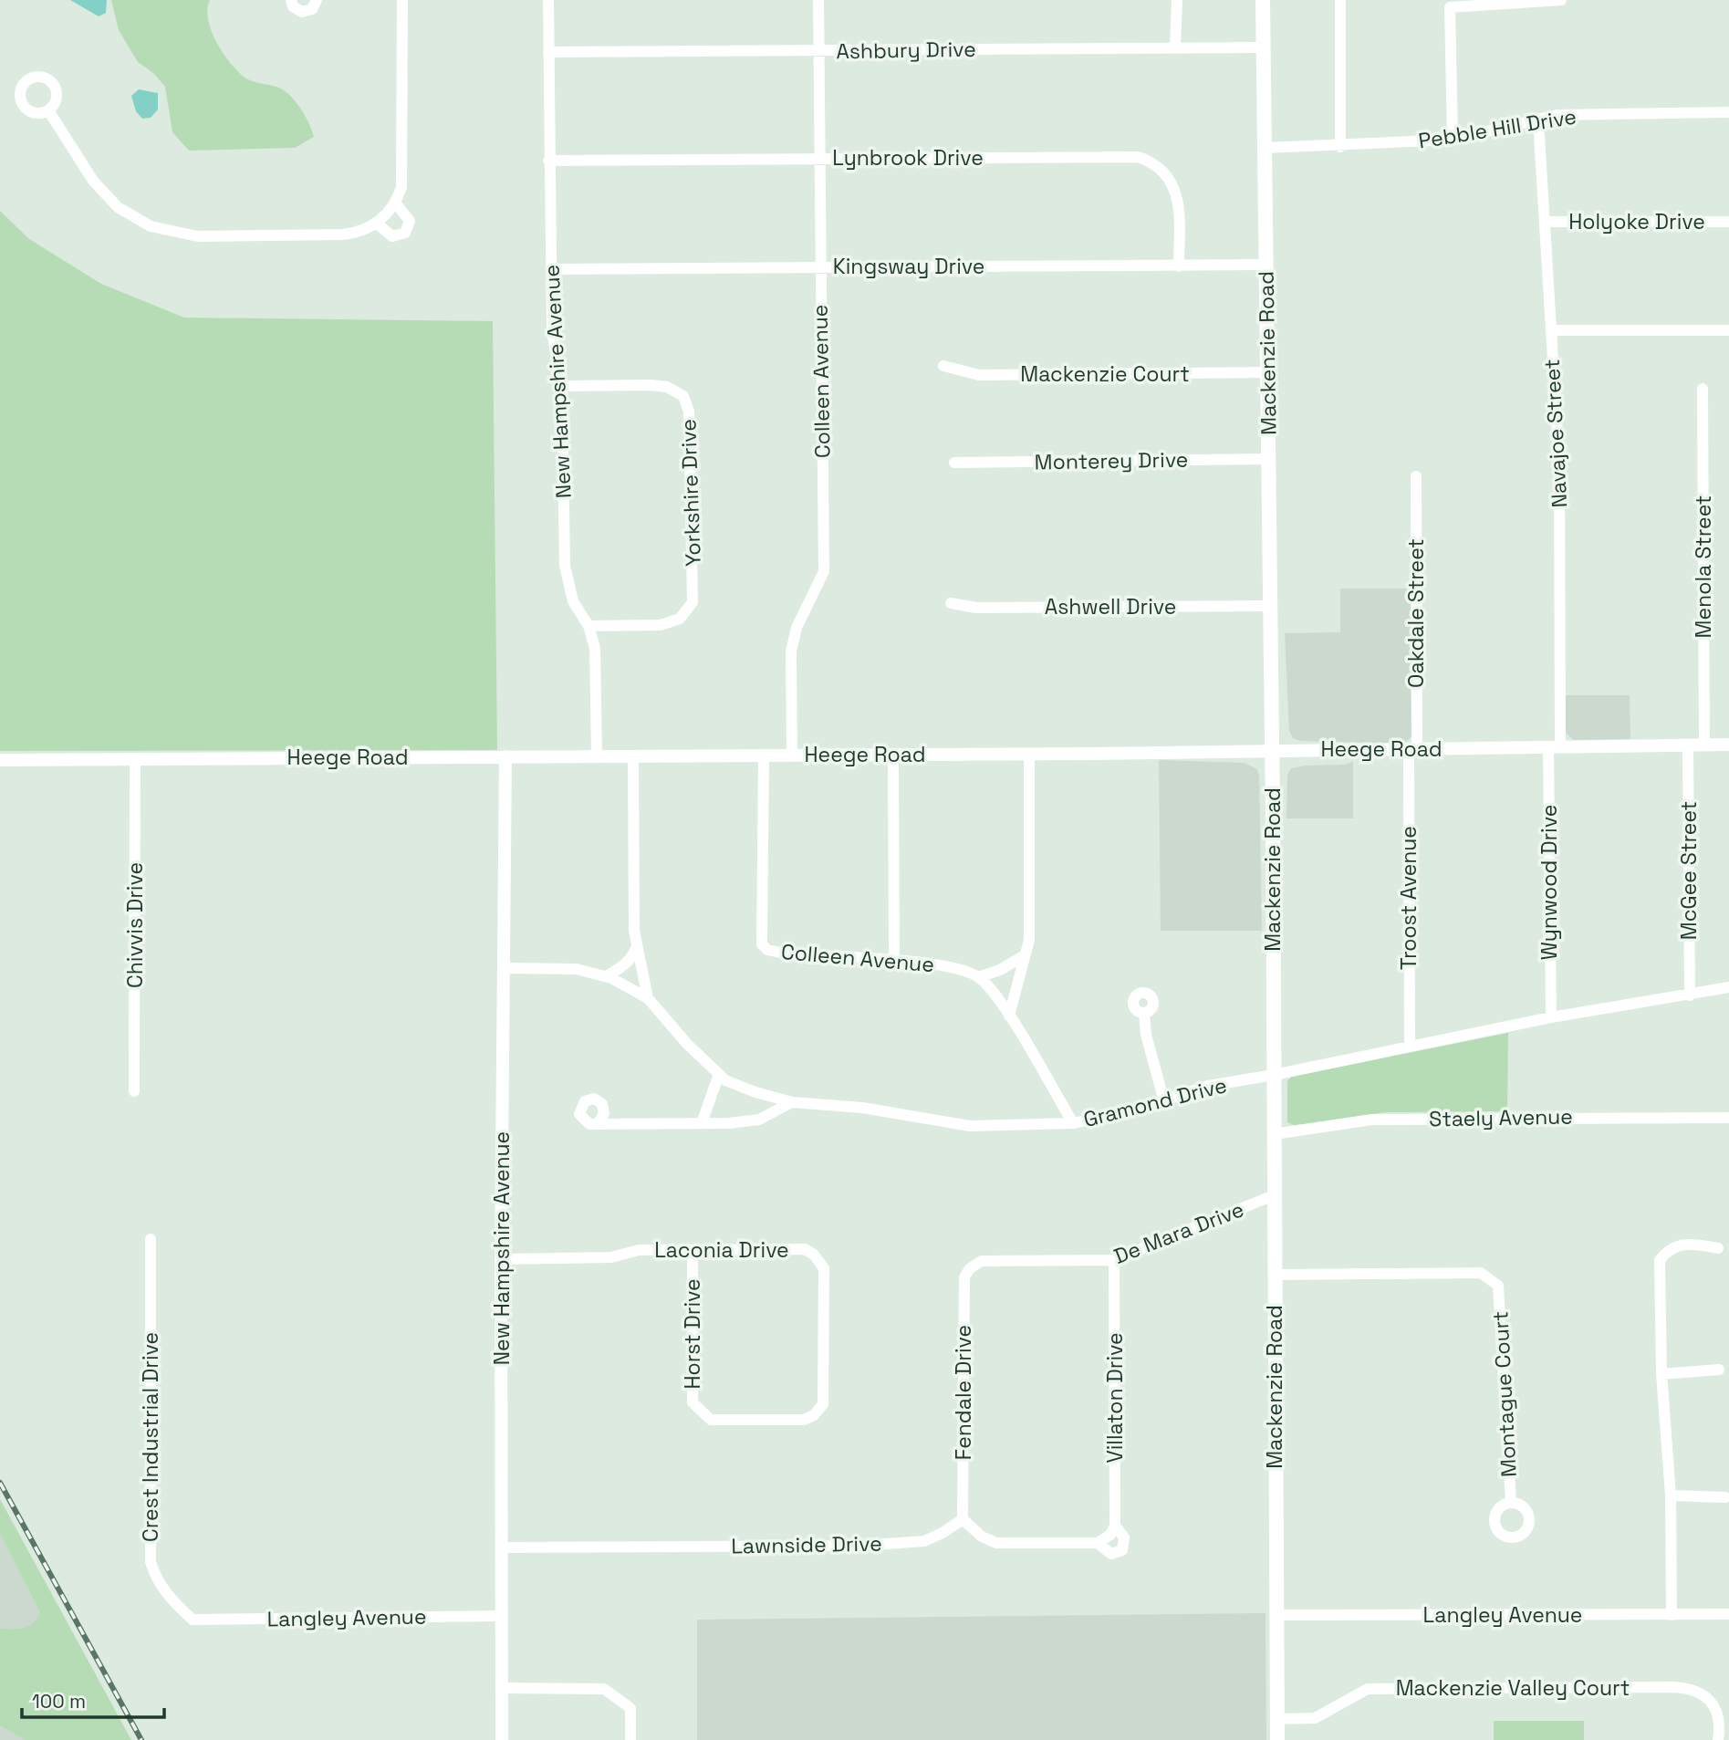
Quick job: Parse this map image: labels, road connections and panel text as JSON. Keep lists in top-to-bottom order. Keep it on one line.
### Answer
{"streets":{"main road":["Mackenzie Road"],"street":["Ashbury Drive","Pebble Hill Drive","Lynbrook Drive","Holyoke Drive","Kingsway Drive","Mackenzie Court","New Hampshire Avenue","Colleen Avenue","Navajoe Street","Monterey Drive","Yorkshire Drive","Menola Street","Ashwell Drive","Oakdale Street","Heege Road","McGee Street","Wynwood Drive","Troost Avenue","Chivvis Drive","Gramond Drive","Staely Avenue","De Mara Drive","Laconia Drive","Horst Drive","Fendale Drive","Montague Court","Villaton Drive","Crest Industrial Drive","Lawnside Drive","Langley Avenue","Mackenzie Valley Court"]},"crossings":[["Ashbury Drive","Mackenzie Road"],["Ashbury Drive","New Hampshire Avenue"],["Ashbury Drive","Colleen Avenue"],["Pebble Hill Drive","Mackenzie Road"],["Pebble Hill Drive","Navajoe Street"],["Lynbrook Drive","Kingsway Drive"],["Lynbrook Drive","New Hampshire Avenue"],["Lynbrook Drive","Colleen Avenue"],["Holyoke Drive","Navajoe Street"],["Kingsway Drive","Mackenzie Road"],["Kingsway Drive","New Hampshire Avenue"],["Kingsway Drive","Colleen Avenue"],["Mackenzie Road","Mackenzie Court"],["Mackenzie Road","Monterey Drive"],["Mackenzie Road","Ashwell Drive"],["Mackenzie Road","Heege Road"],["Mackenzie Road","Gramond Drive"],["Mackenzie Road","Staely Avenue"],["Mackenzie Road","De Mara Drive"],["Mackenzie Road","Montague Court"],["Mackenzie Road","Langley Avenue"],["Mackenzie Road","Mackenzie Valley Court"],["New Hampshire Avenue","Yorkshire Drive"],["New Hampshire Avenue","Heege Road"],["New Hampshire Avenue","Gramond Drive"],["New Hampshire Avenue","Laconia Drive"],["New Hampshire Avenue","Lawnside Drive"],["New Hampshire Avenue","Langley Avenue"],["Colleen Avenue","Heege Road"],["Colleen Avenue","Gramond Drive"],["Navajoe Street","Heege Road"],["Navajoe Street","Wynwood Drive"],["Menola Street","Heege Road"],["Oakdale Street","Heege Road"],["Oakdale Street","Troost Avenue"],["Heege Road","McGee Street"],["Heege Road","Wynwood Drive"],["Heege Road","Troost Avenue"],["Heege Road","Chivvis Drive"],["McGee Street","Gramond Drive"],["Wynwood Drive","Gramond Drive"],["Troost Avenue","Gramond Drive"],["De Mara Drive","Fendale Drive"],["De Mara Drive","Villaton Drive"],["Laconia Drive","Horst Drive"],["Fendale Drive","Lawnside Drive"],["Crest Industrial Drive","Langley Avenue"]],"scale_bar":"100 m"}
